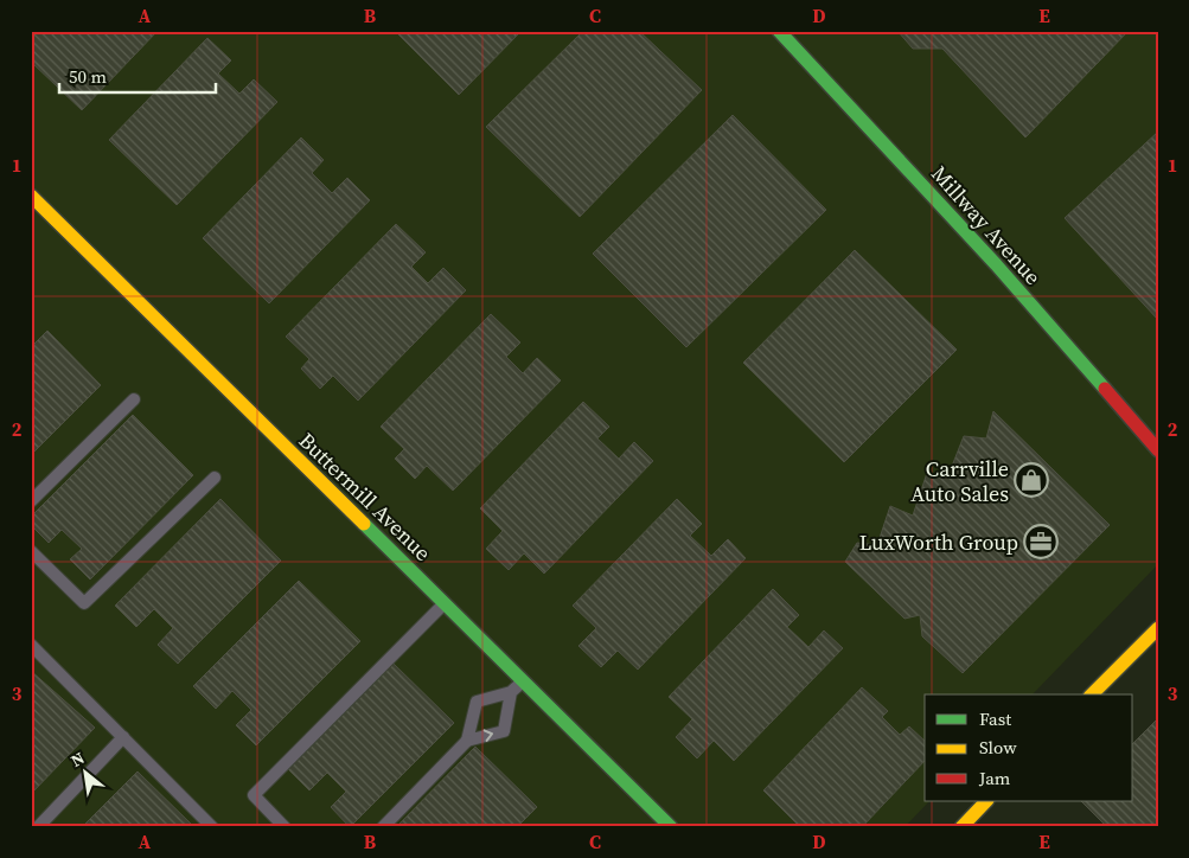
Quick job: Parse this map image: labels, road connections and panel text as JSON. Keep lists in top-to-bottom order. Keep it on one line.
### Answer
{"streets":{"street":["Millway Avenue","Buttermill Avenue"]},"places":{"shop":["Carrville Auto Sales"],"office":["LuxWorth Group"]},"legend":["Fast","Slow","Jam"],"scale_bar":"50 m","north":"top left","grid":{"columns":["A","B","C","D","E"],"rows":["1","2","3"]}}
